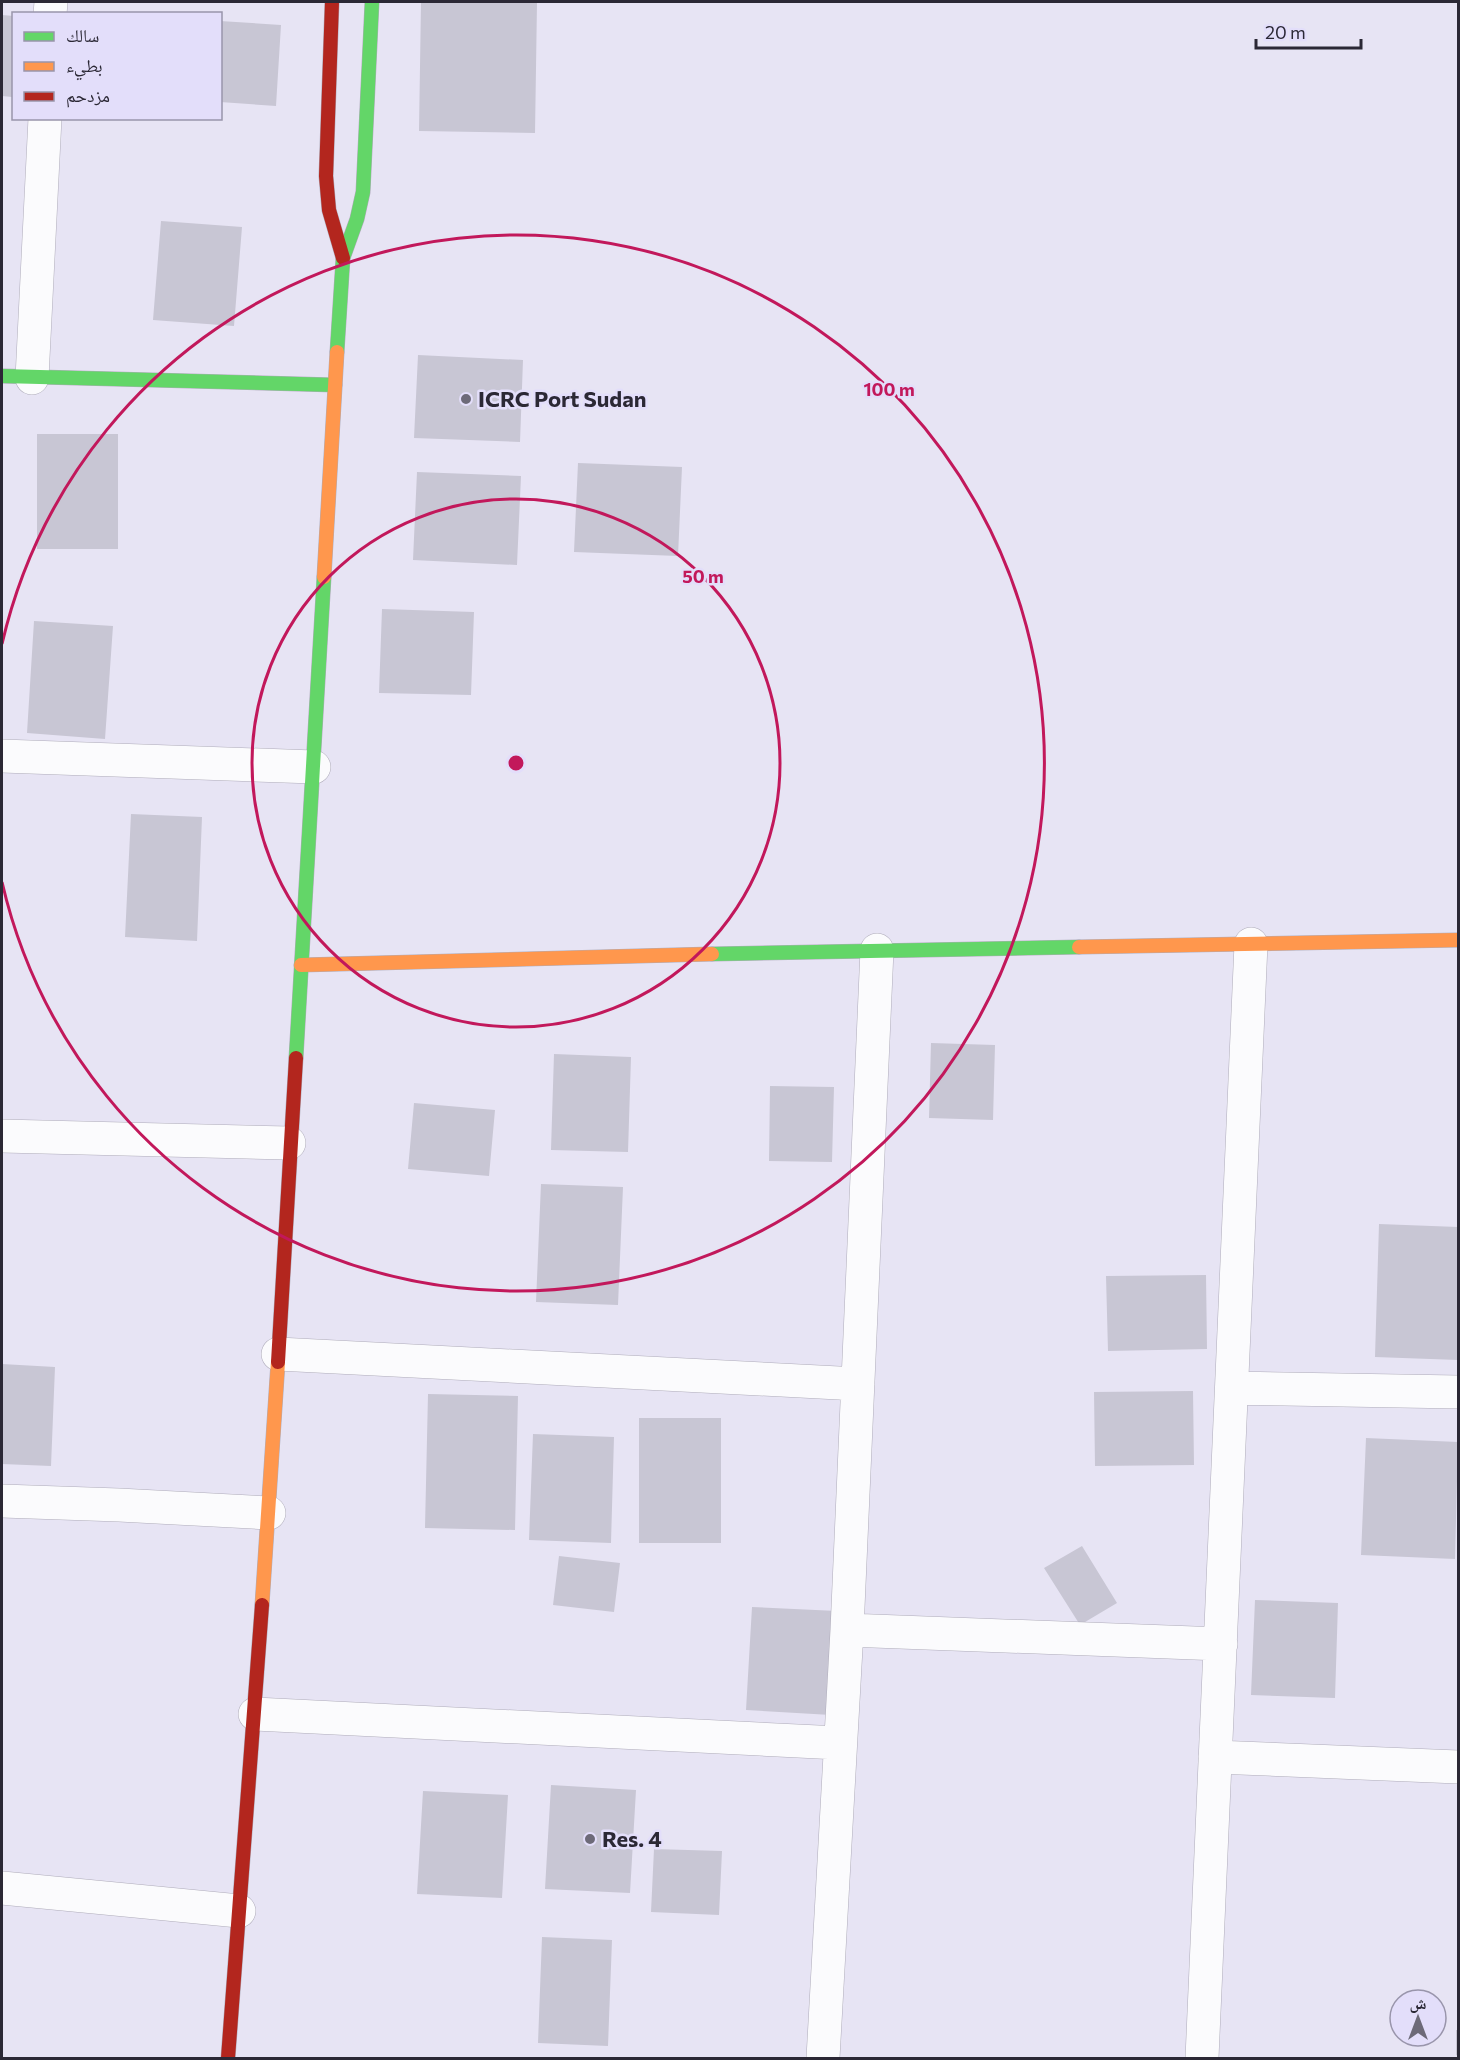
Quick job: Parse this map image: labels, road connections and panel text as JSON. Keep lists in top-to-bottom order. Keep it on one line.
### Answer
{"places":["ICRC Port Sudan","Res. 4"],"legend":["سالك","بطيء","مزدحم"],"scale_bar":"20 m","north":"top","rings":["100 m","50 m"]}
